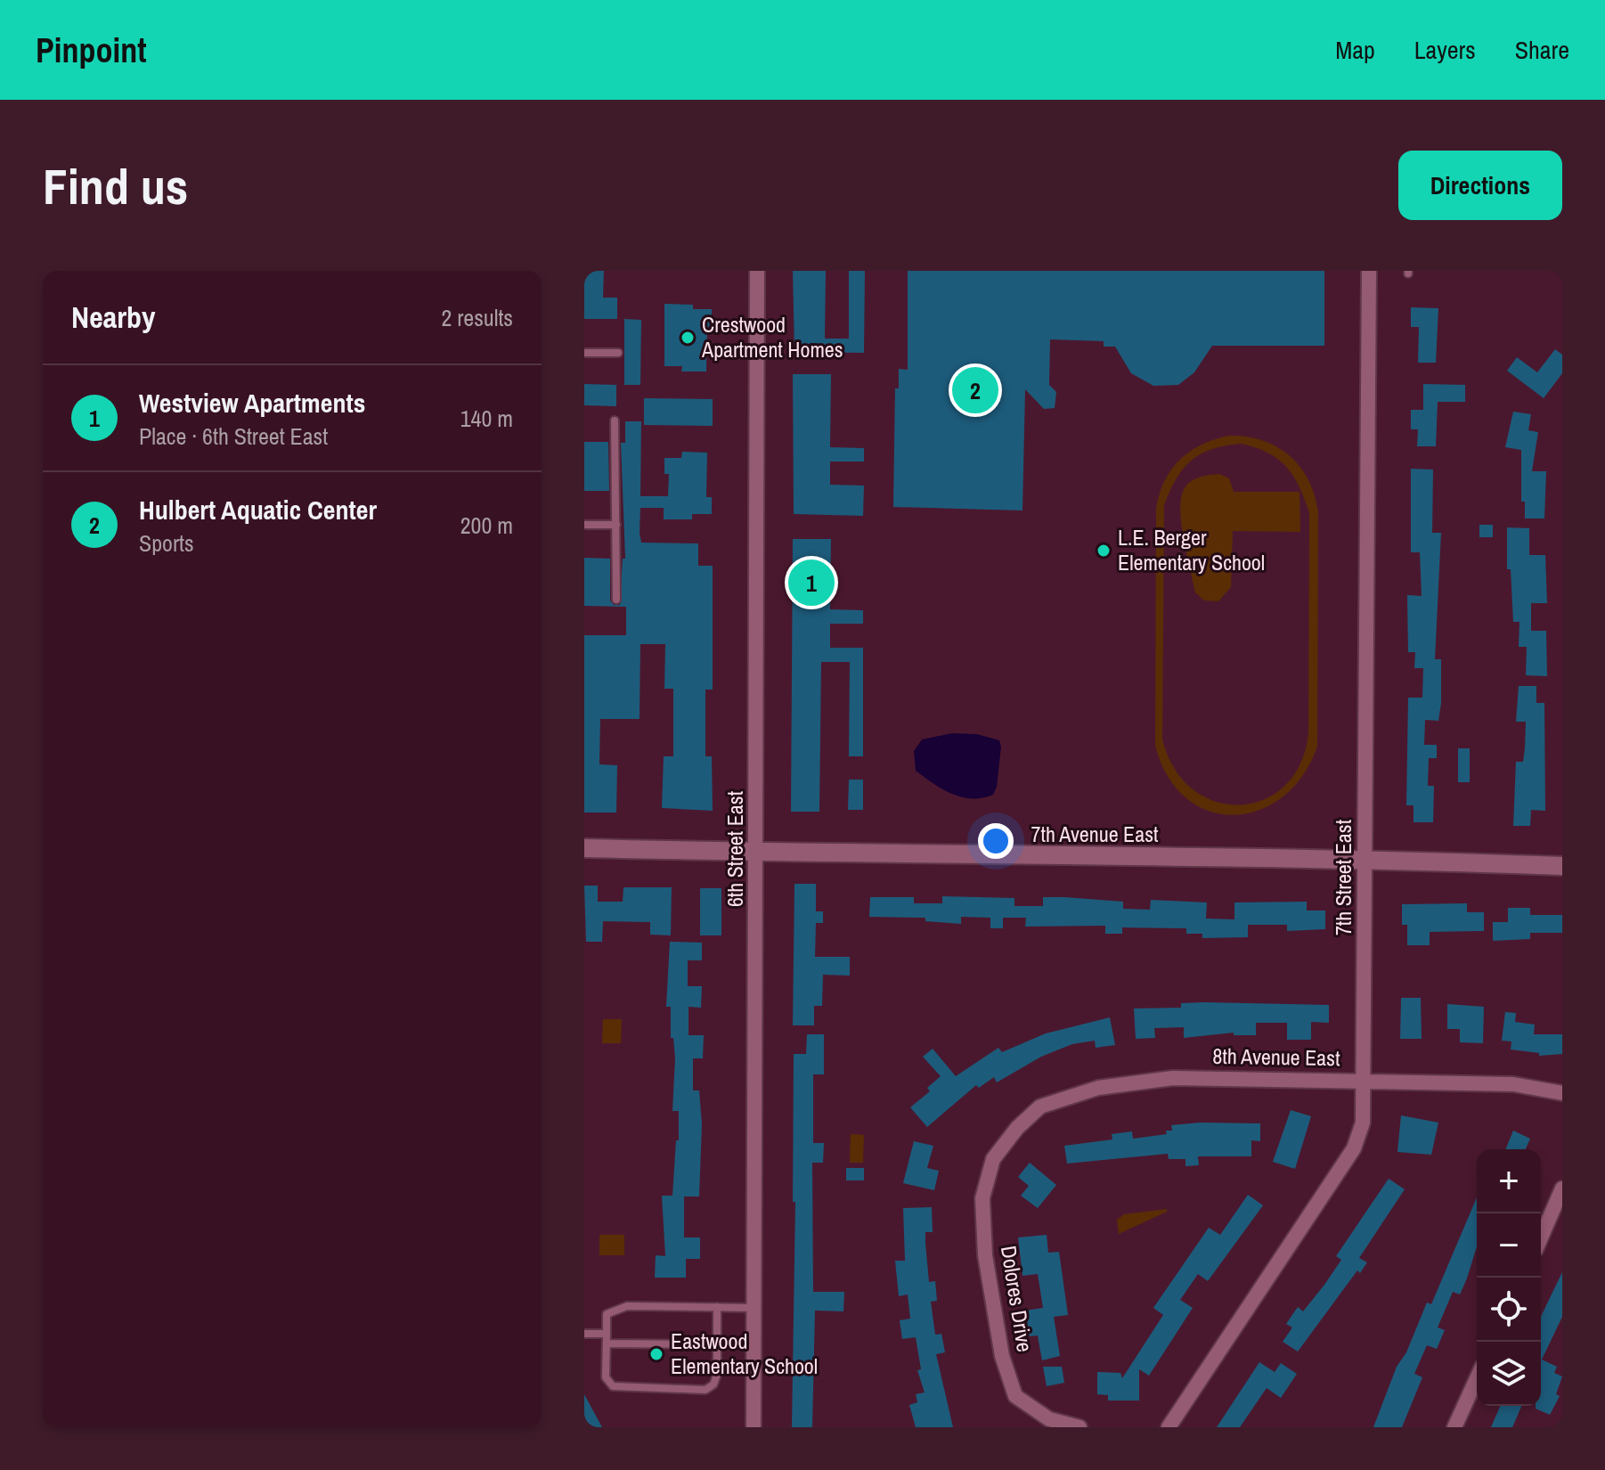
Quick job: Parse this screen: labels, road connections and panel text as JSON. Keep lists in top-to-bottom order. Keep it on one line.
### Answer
{"streets":{"street":["7th Avenue East","6th Street East","7th Street East","8th Avenue East","Dolores Drive"]},"crossings":[["7th Avenue East","6th Street East"],["7th Avenue East","7th Street East"],["7th Street East","8th Avenue East"],["8th Avenue East","Dolores Drive"]],"places":["Crestwood Apartment Homes","L.E. Berger Elementary School","Eastwood Elementary School"],"page":{"header":"Pinpoint","nav":["Map","Layers","Share"],"buttons":"Directions","title":"Find us","heading":["Nearby","2 results"],"list":[{"mark":"1","name":"Westview Apartments","note":"Place · 6th Street East","value":"140 m"},{"mark":"2","name":"Hulbert Aquatic Center","note":"Sports","value":"200 m"}],"pins":["2","1"],"map_buttons":["+","−"]}}
